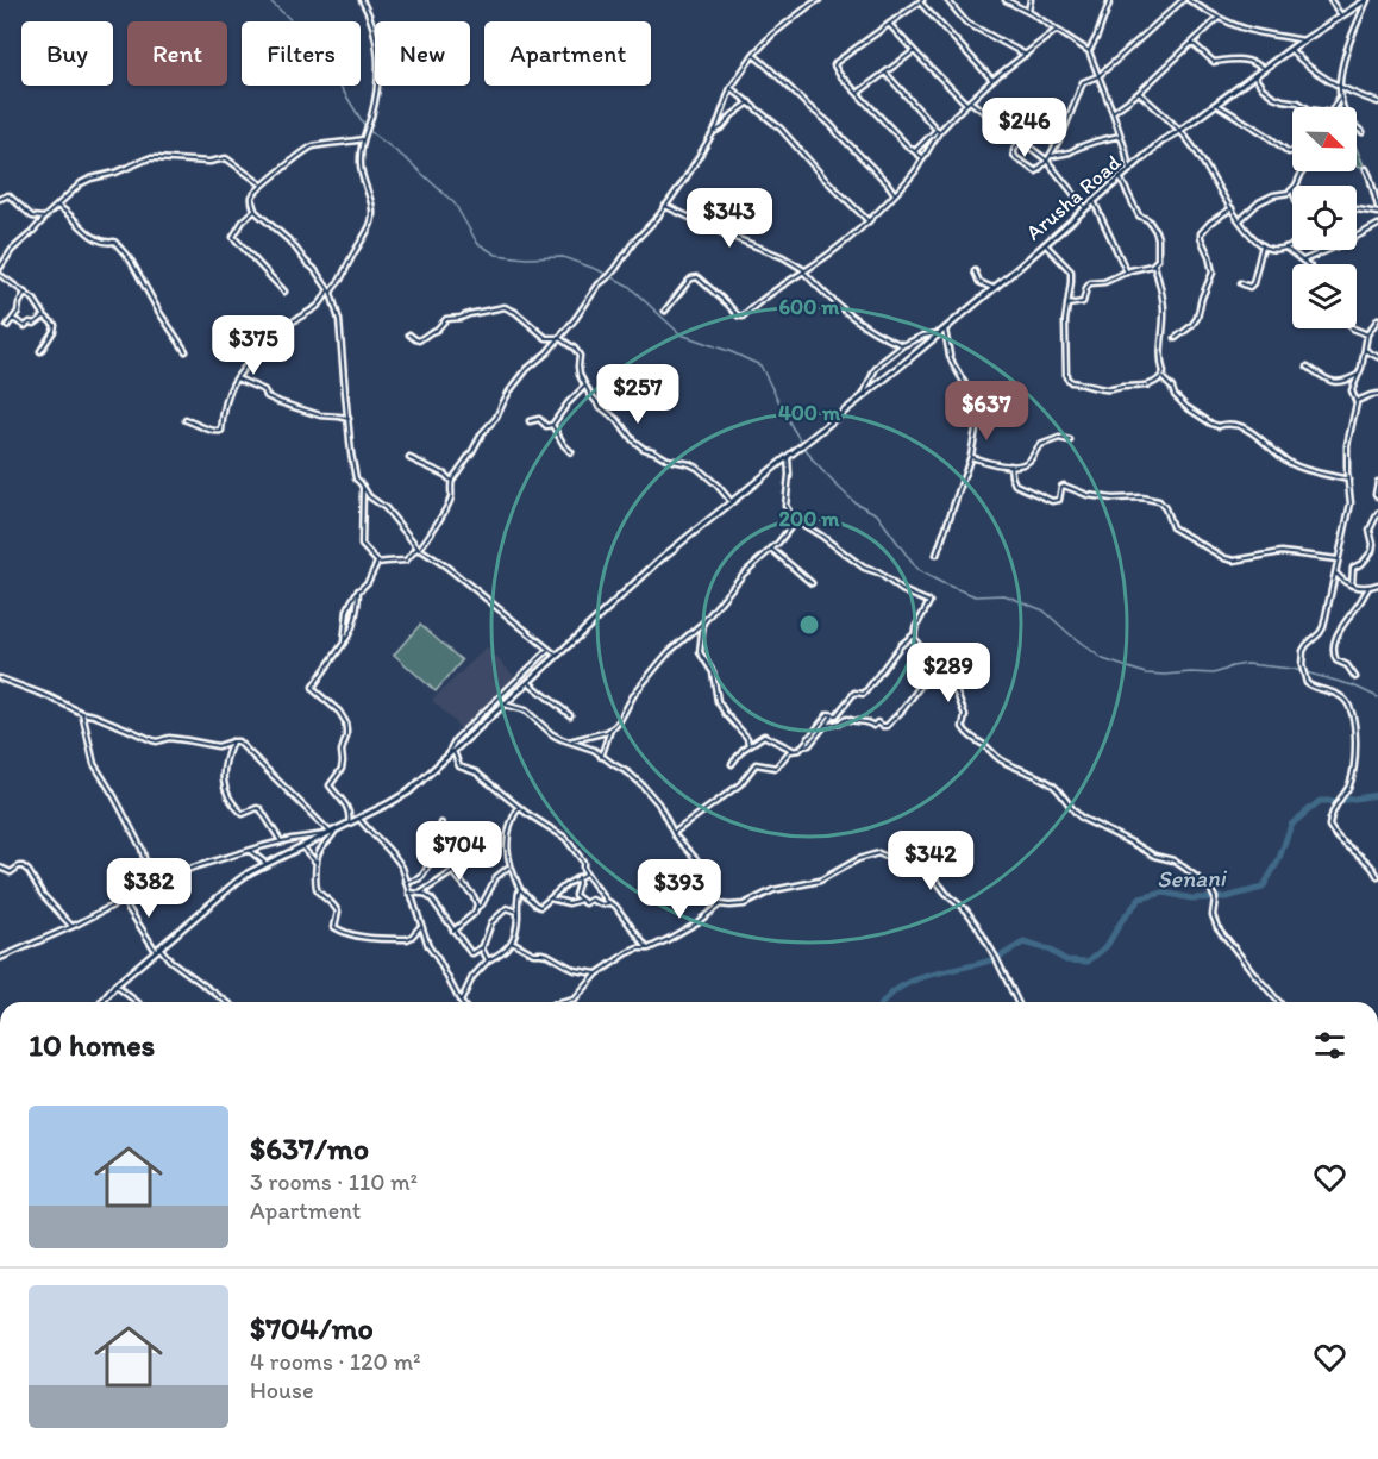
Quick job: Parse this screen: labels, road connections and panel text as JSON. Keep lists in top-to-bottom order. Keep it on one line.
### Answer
{"streets":{"main road":["Arusha Road"]},"water":["Senani"],"north":"bottom right","page":{"chip":["Buy","Rent","Filters","New","Apartment"],"price":["$246","$343","$375","$257","$637","$289","$704","$342","$382","$393"],"heading":"10 homes","list":[{"name":"$637/mo","note":"3 rooms · 110 m² · Apartment"},{"name":"$704/mo","note":"4 rooms · 120 m² · House"}]},"rings":["600 m","400 m","200 m"]}
